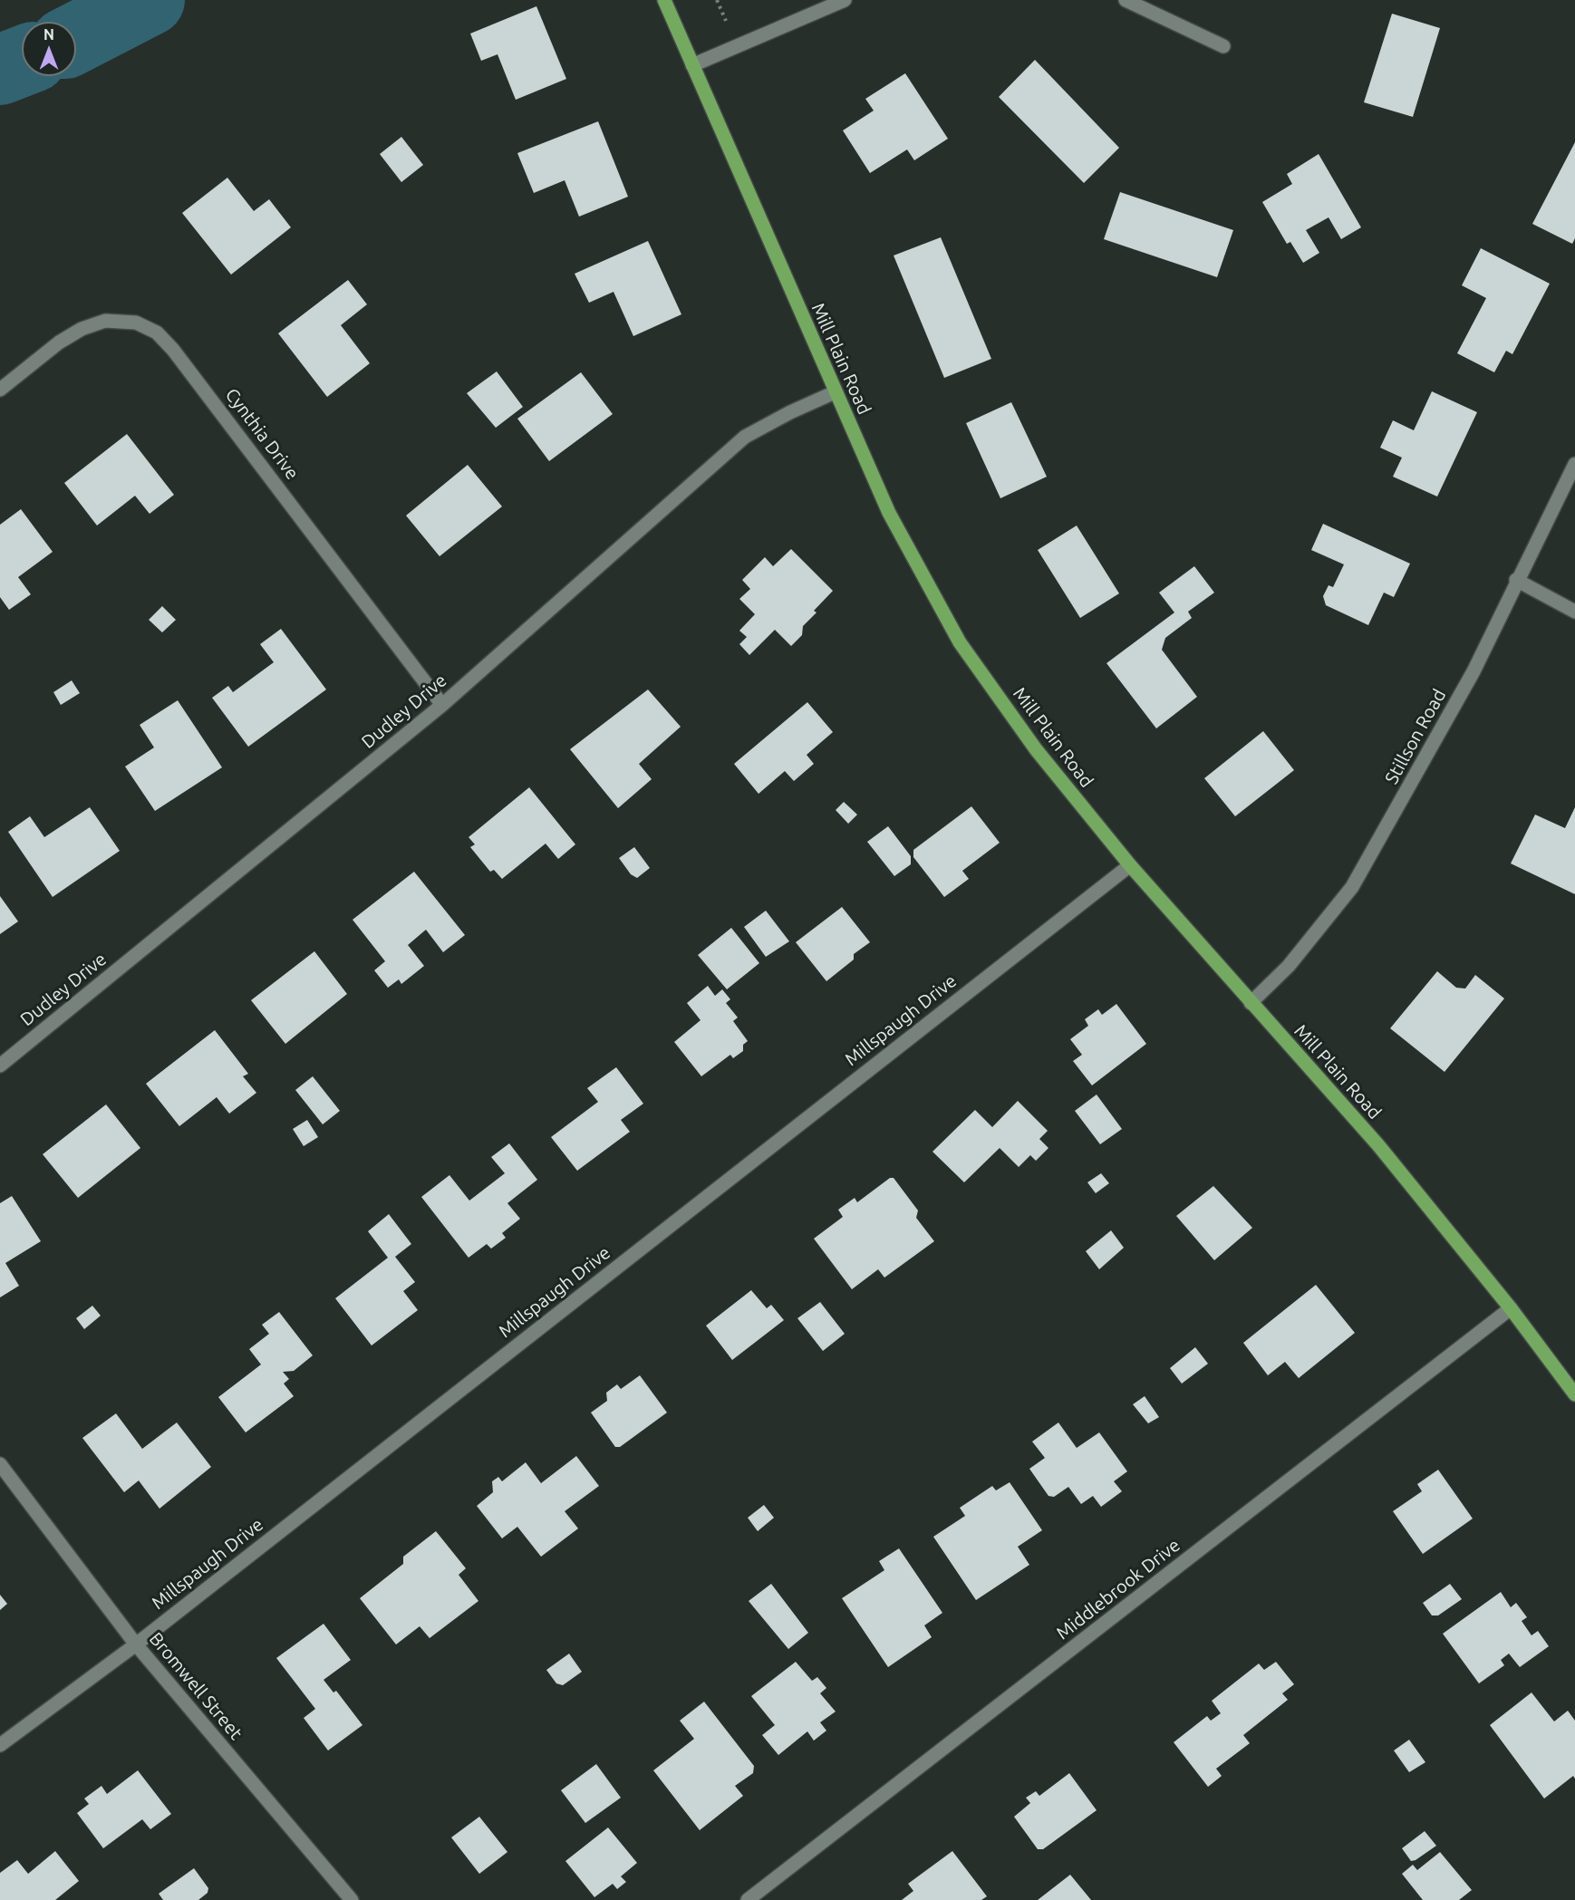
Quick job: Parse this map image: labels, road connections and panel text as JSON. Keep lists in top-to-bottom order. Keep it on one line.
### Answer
{"streets":{"main road":["Mill Plain Road"],"street":["Cynthia Drive","Dudley Drive","Stillson Road","Millspaugh Drive","Middlebrook Drive","Bromwell Street"]},"crossings":[["Mill Plain Road","Dudley Drive"],["Mill Plain Road","Stillson Road"],["Mill Plain Road","Millspaugh Drive"],["Mill Plain Road","Middlebrook Drive"],["Cynthia Drive","Dudley Drive"],["Millspaugh Drive","Bromwell Street"]],"north":"top"}
